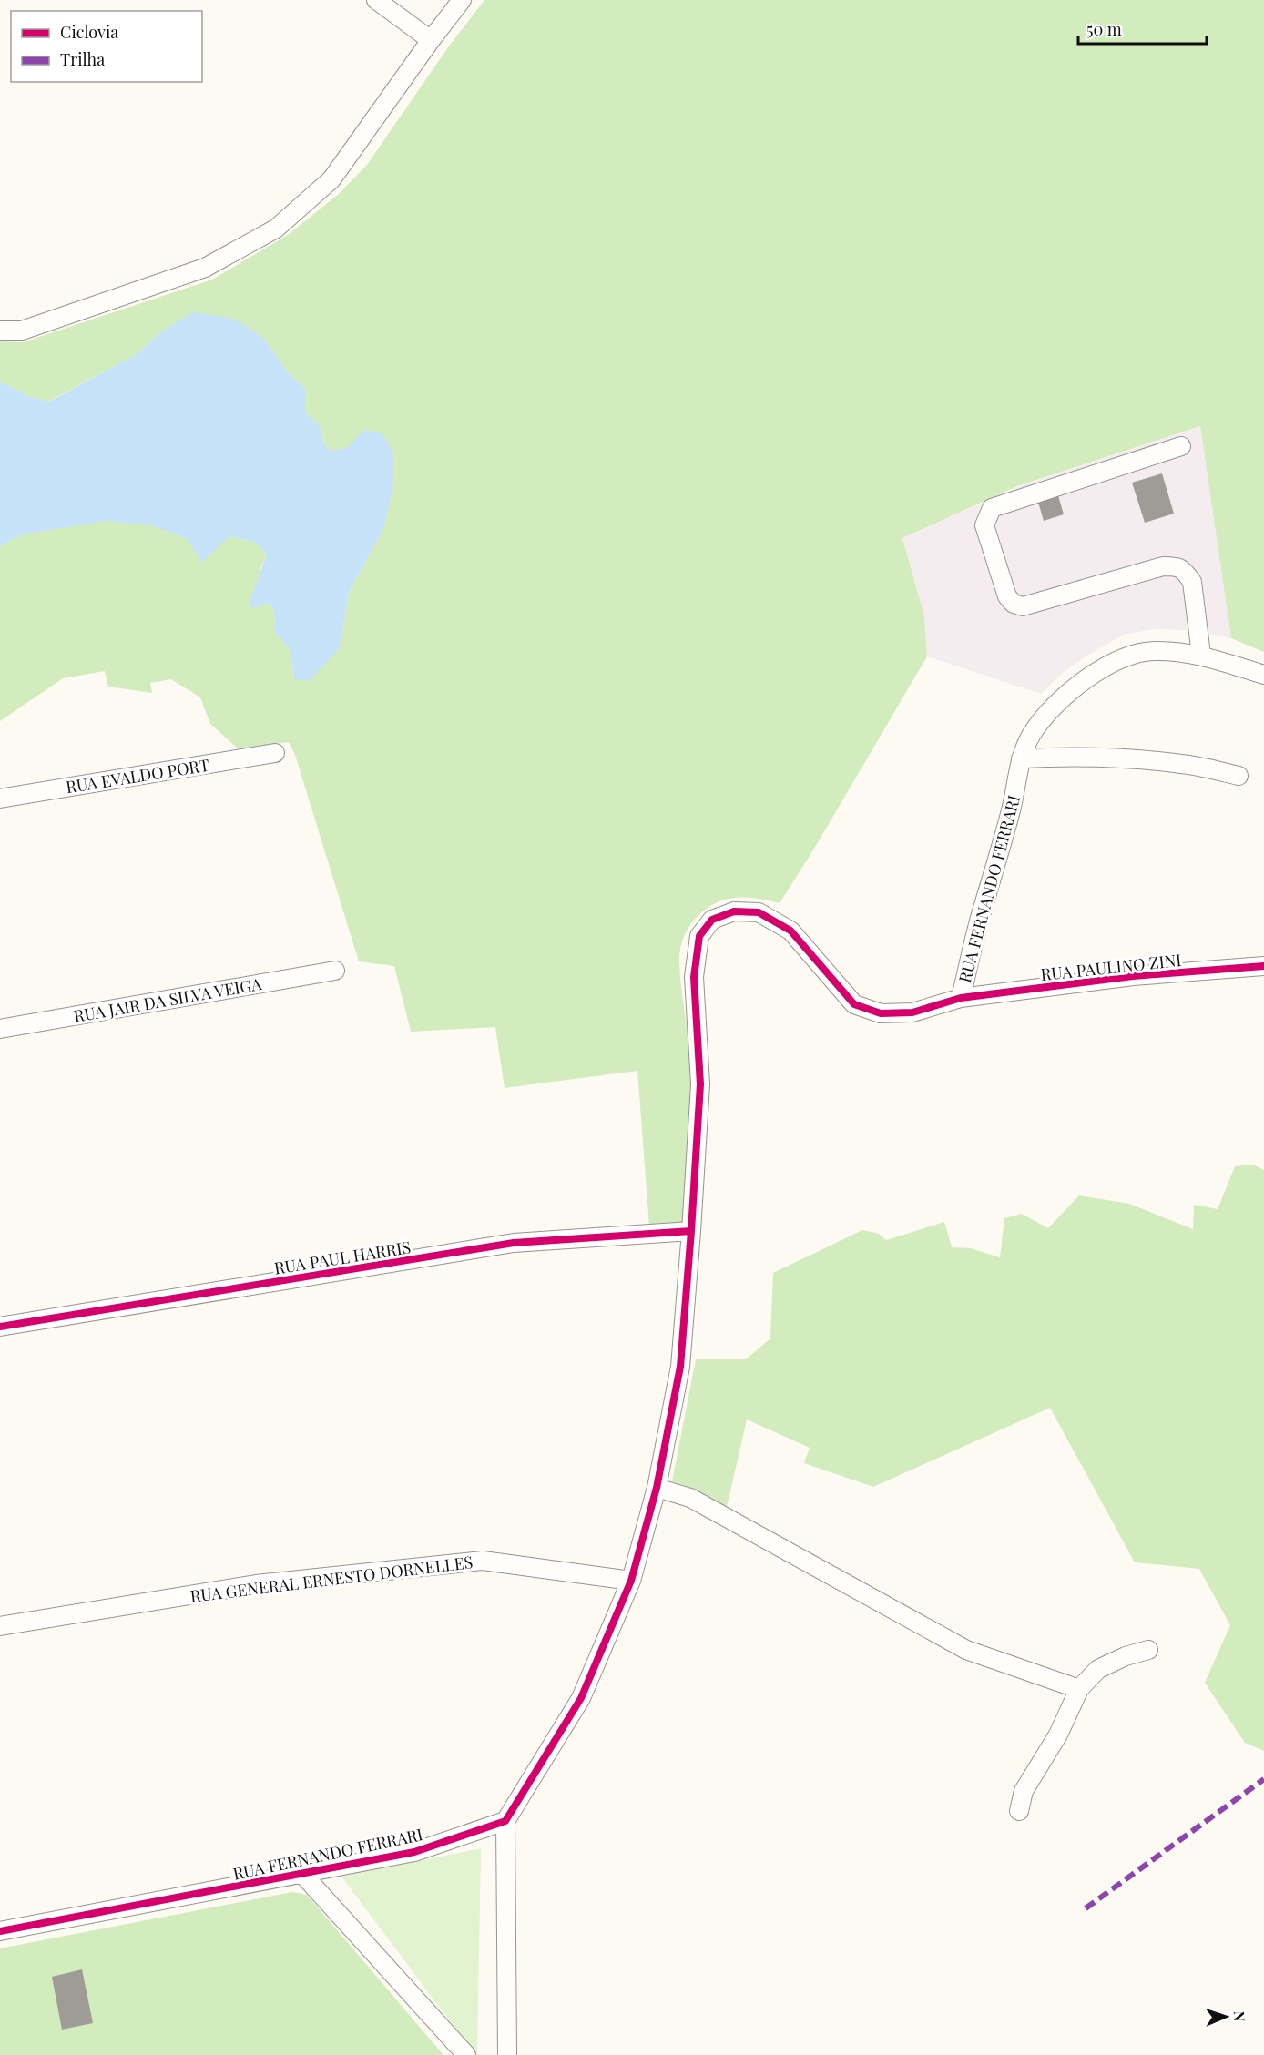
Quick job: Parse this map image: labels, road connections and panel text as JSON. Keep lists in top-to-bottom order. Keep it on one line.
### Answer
{"streets":{"street":["RUA EVALDO PORT","RUA FERNANDO FERRARI","RUA PAULINO ZINI","RUA JAIR DA SILVA VEIGA","RUA PAUL HARRIS","RUA GENERAL ERNESTO DORNELLES"]},"crossings":[["RUA FERNANDO FERRARI","RUA PAULINO ZINI"],["RUA FERNANDO FERRARI","RUA PAUL HARRIS"],["RUA FERNANDO FERRARI","RUA GENERAL ERNESTO DORNELLES"]],"legend":["Ciclovia","Trilha"],"scale_bar":"50 m","north":"right"}
